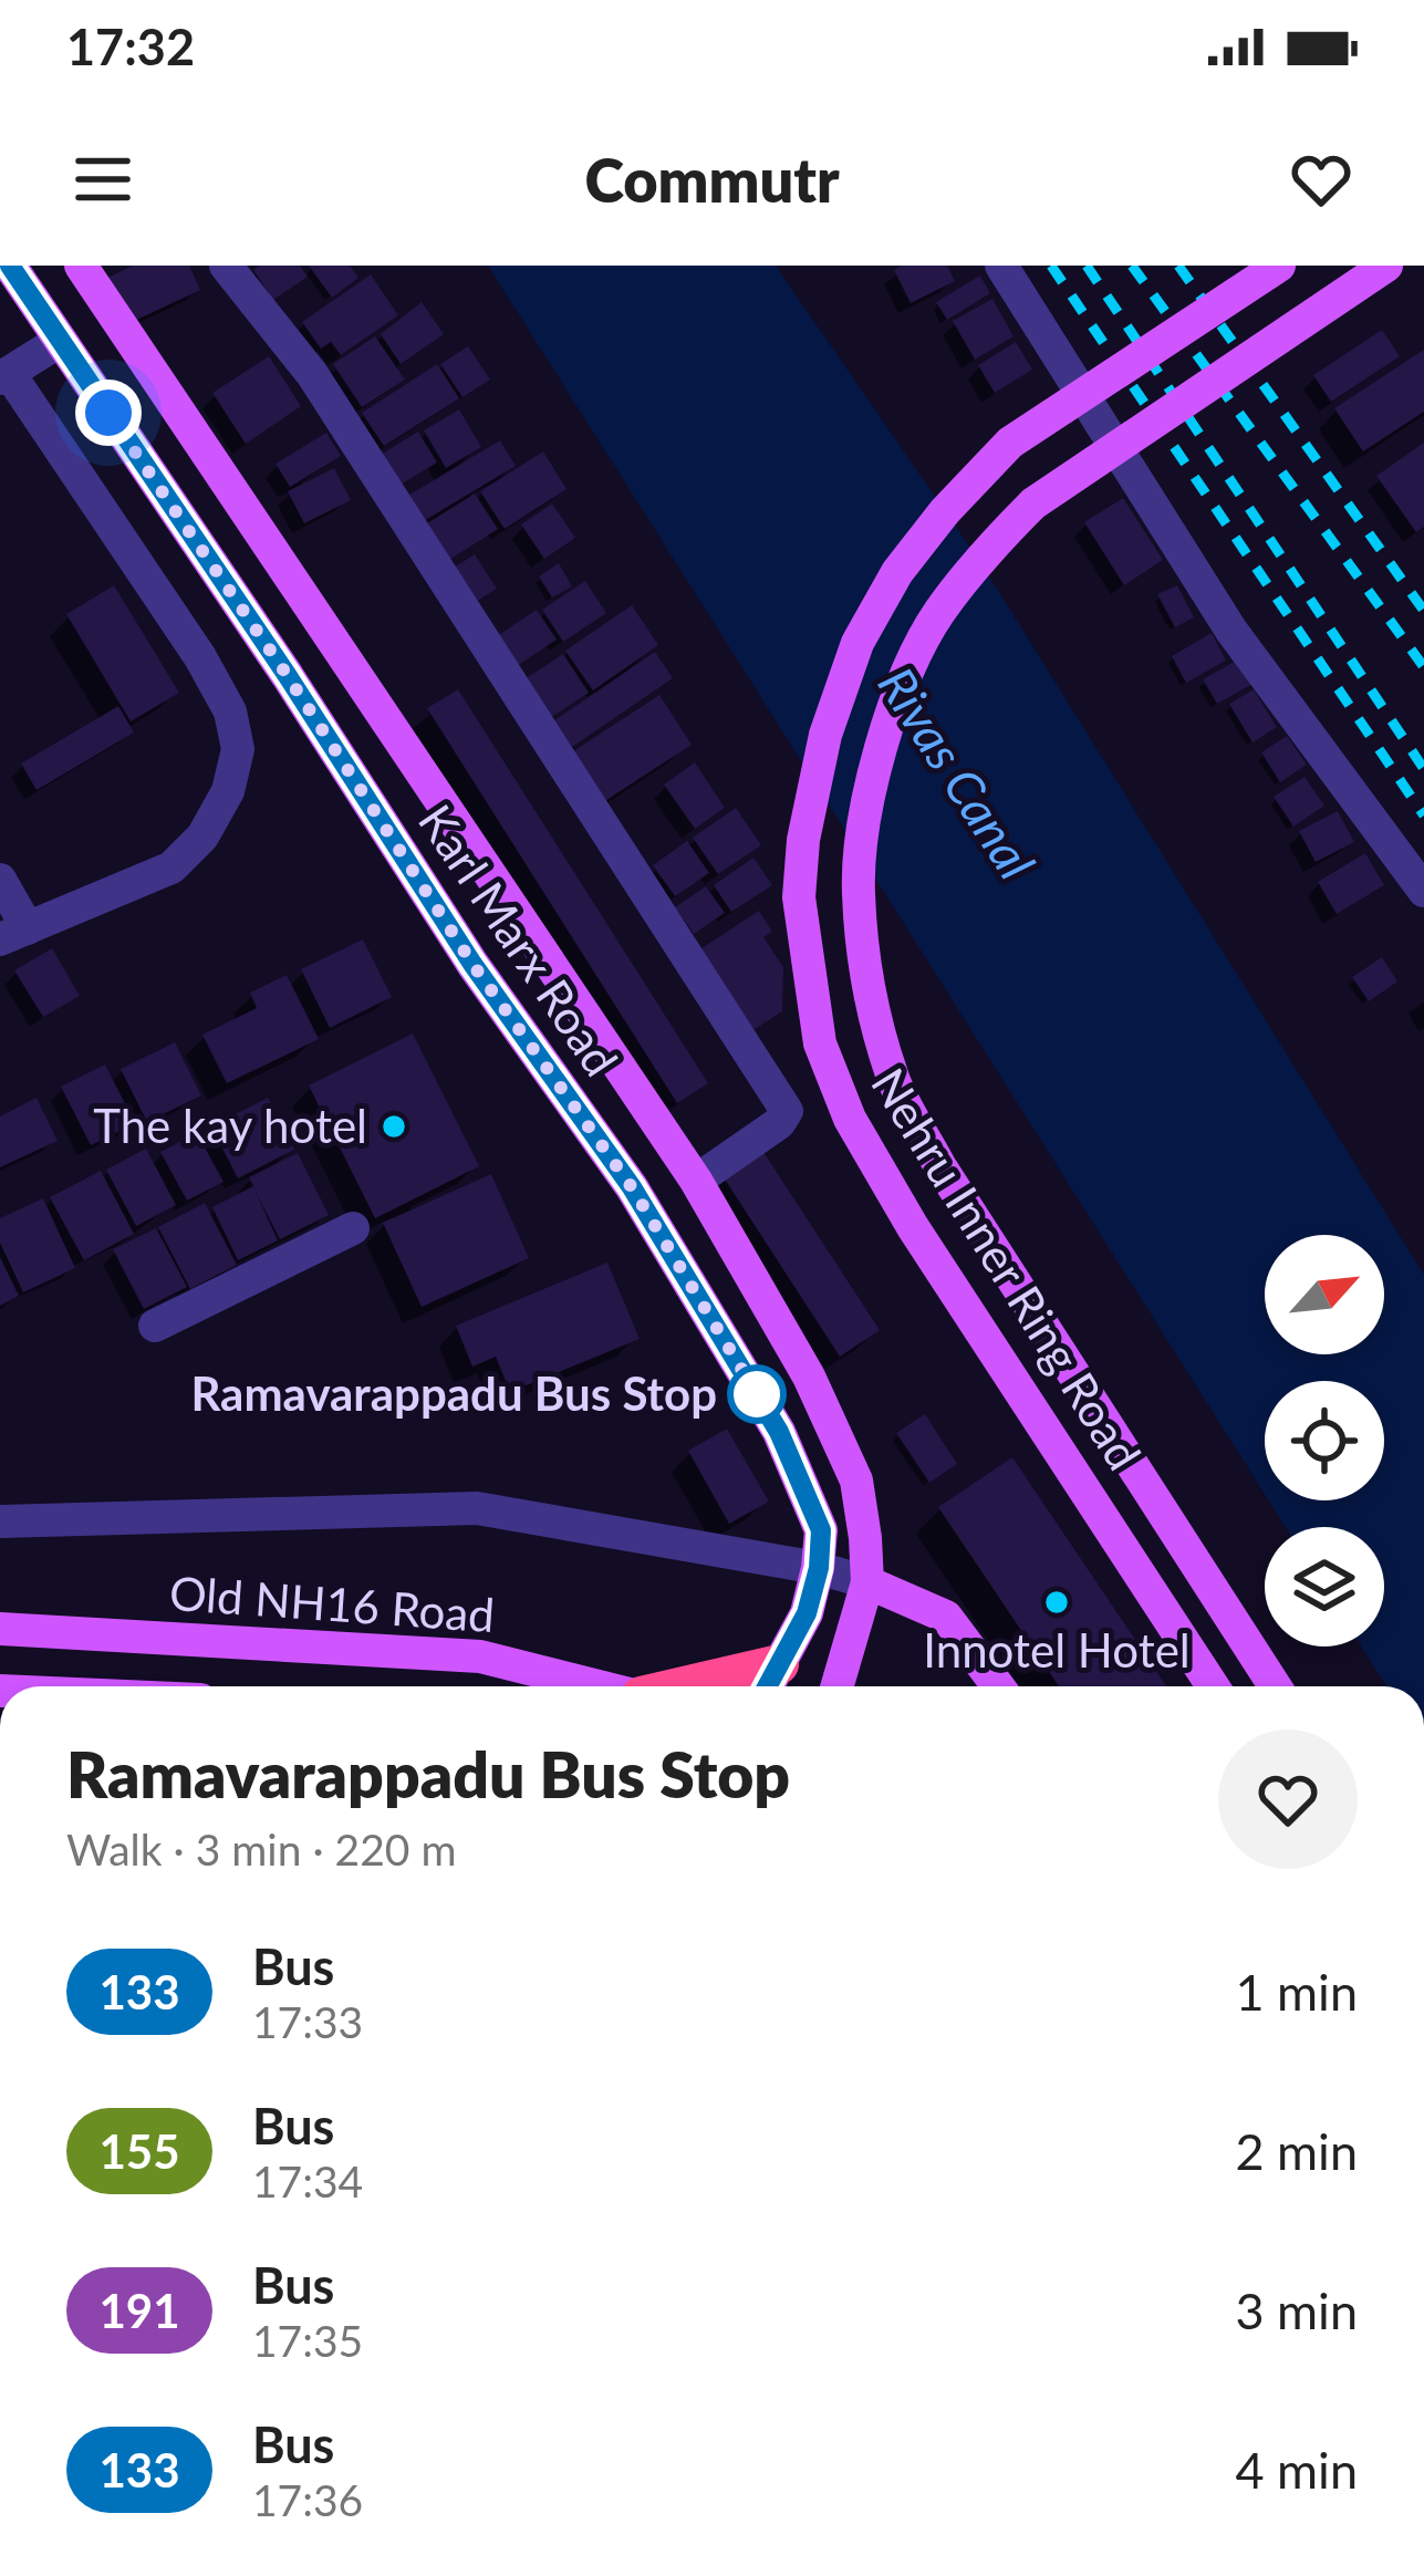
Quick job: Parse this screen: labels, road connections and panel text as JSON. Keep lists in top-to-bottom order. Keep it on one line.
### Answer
{"streets":{"main road":["Karl Marx Road","Nehru Inner Ring Road","Old NH16 Road"]},"water":["Rivas Canal"],"places":["The kay hotel","Ramavarappadu Bus Stop","Innotel Hotel"],"lines":["bus line 133"],"north":"top right","page":{"status":"17:32","header":"Commutr","heading":["Ramavarappadu Bus Stop","Walk · 3 min · 220 m"],"list":[{"mark":"133","name":"Bus","note":"17:33","value":"1 min"},{"mark":"155","name":"Bus","note":"17:34","value":"2 min"},{"mark":"191","name":"Bus","note":"17:35","value":"3 min"},{"mark":"133","name":"Bus","note":"17:36","value":"4 min"}]}}
